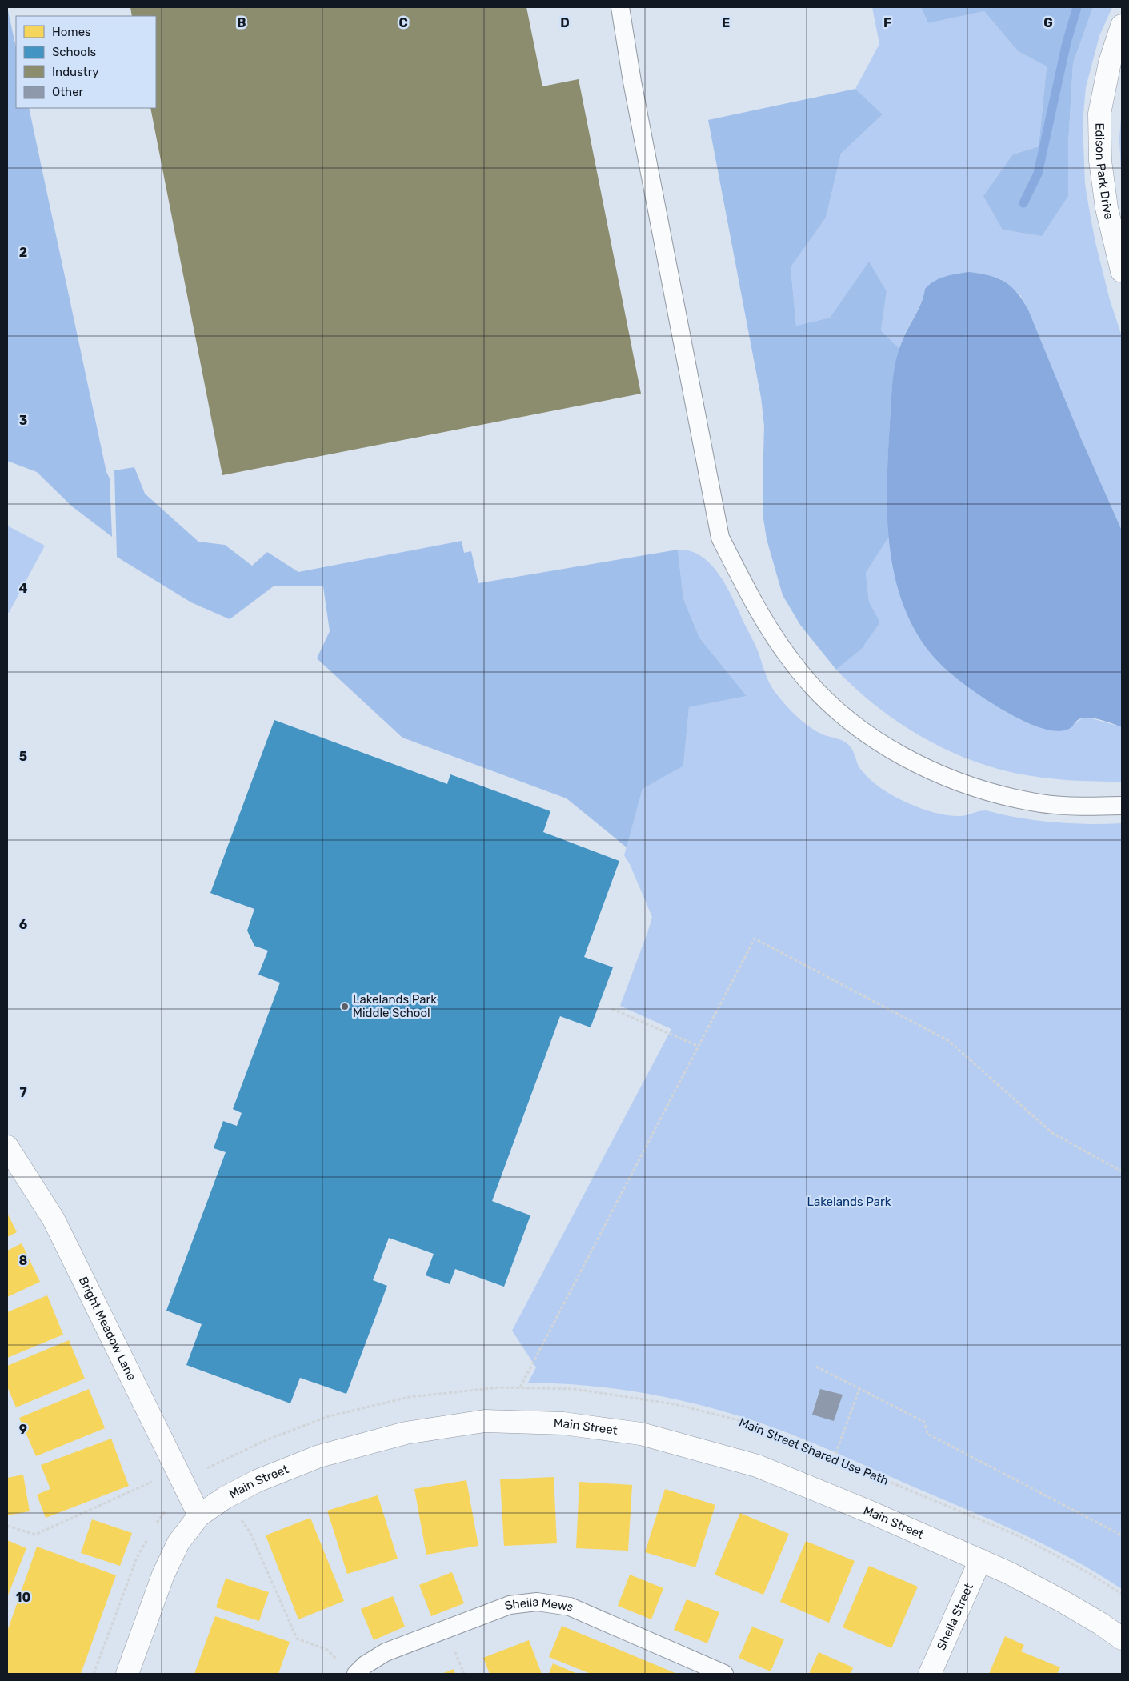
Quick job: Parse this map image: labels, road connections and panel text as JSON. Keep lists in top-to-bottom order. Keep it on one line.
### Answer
{"streets":{"street":["Edison Park Drive","Bright Meadow Lane","Main Street","Sheila Street"],"lane":["Sheila Mews"],"path":["Main Street Shared Use Path"]},"crossings":[["Bright Meadow Lane","Main Street"],["Bright Meadow Lane","Main Street Shared Use Path"],["Main Street","Sheila Street"]],"parks":["Lakelands Park"],"places":["Lakelands Park Middle School"],"legend":["Homes","Schools","Industry","Other"],"grid":{"columns":["B","C","D","E","F","G"],"rows":["2","3","4","5","6","7","8","9","10"]}}
